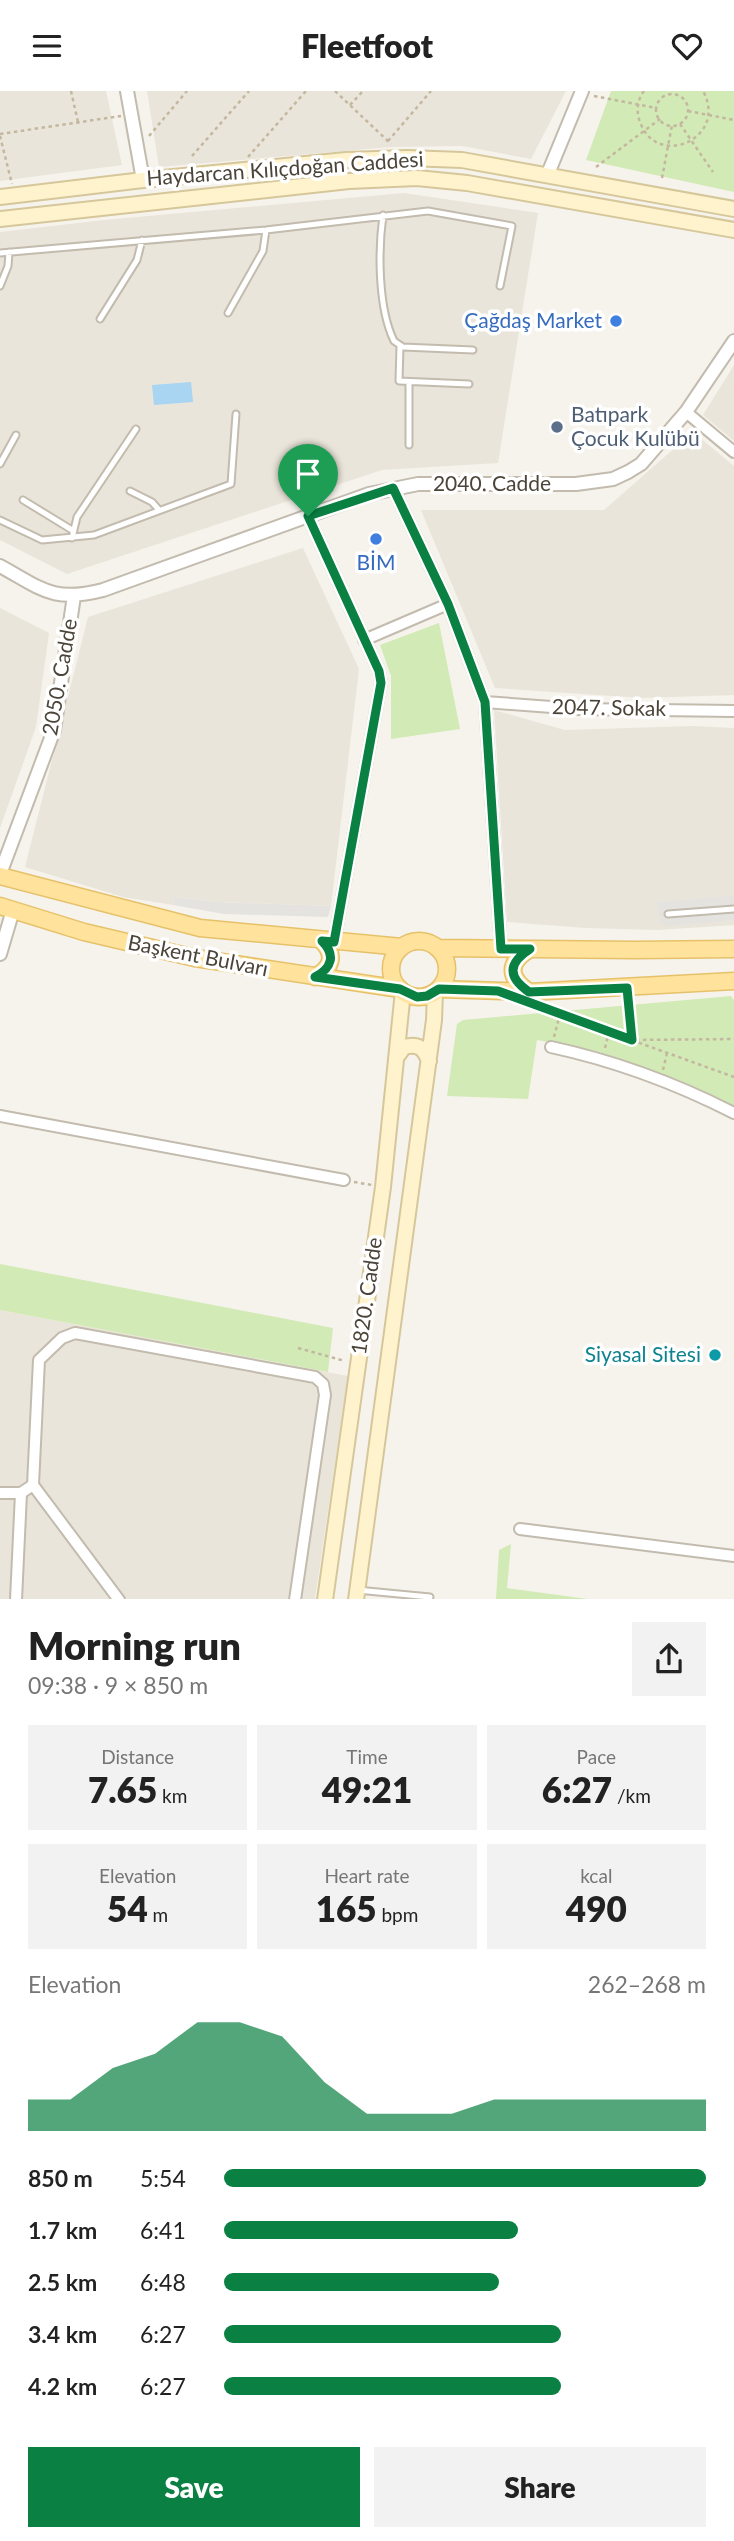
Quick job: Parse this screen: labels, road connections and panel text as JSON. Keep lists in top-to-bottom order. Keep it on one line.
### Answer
{"streets":{"main road":["Haydarcan Kılıçdoğan Caddesi","Başkent Bulvarı","1820. Cadde"],"street":["2040. Cadde","2050. Cadde","2047. Sokak"]},"crossings":[["2040. Cadde","2050. Cadde"],["2050. Cadde","Başkent Bulvarı"],["Başkent Bulvarı","1820. Cadde"]],"places":["Çağdaş Market","Batıpark Çocuk Kulübü","BİM","Siyasal Sitesi"],"page":{"header":"Fleetfoot","heading":["Morning run","09:38 · 9 × 850 m"],"stats":[["Distance","7.65 km"],["Time","49:21"],["Pace","6:27 /km"],["Elevation","54 m"],["Heart rate","165 bpm"],["kcal","490"]],"chart":["Elevation","262–268 m"],"list":[{"name":"850 m","note":"5:54"},{"name":"1.7 km","note":"6:41"},{"name":"2.5 km","note":"6:48"},{"name":"3.4 km","note":"6:27"},{"name":"4.2 km","note":"6:27"}],"buttons":["Save","Share"]}}
